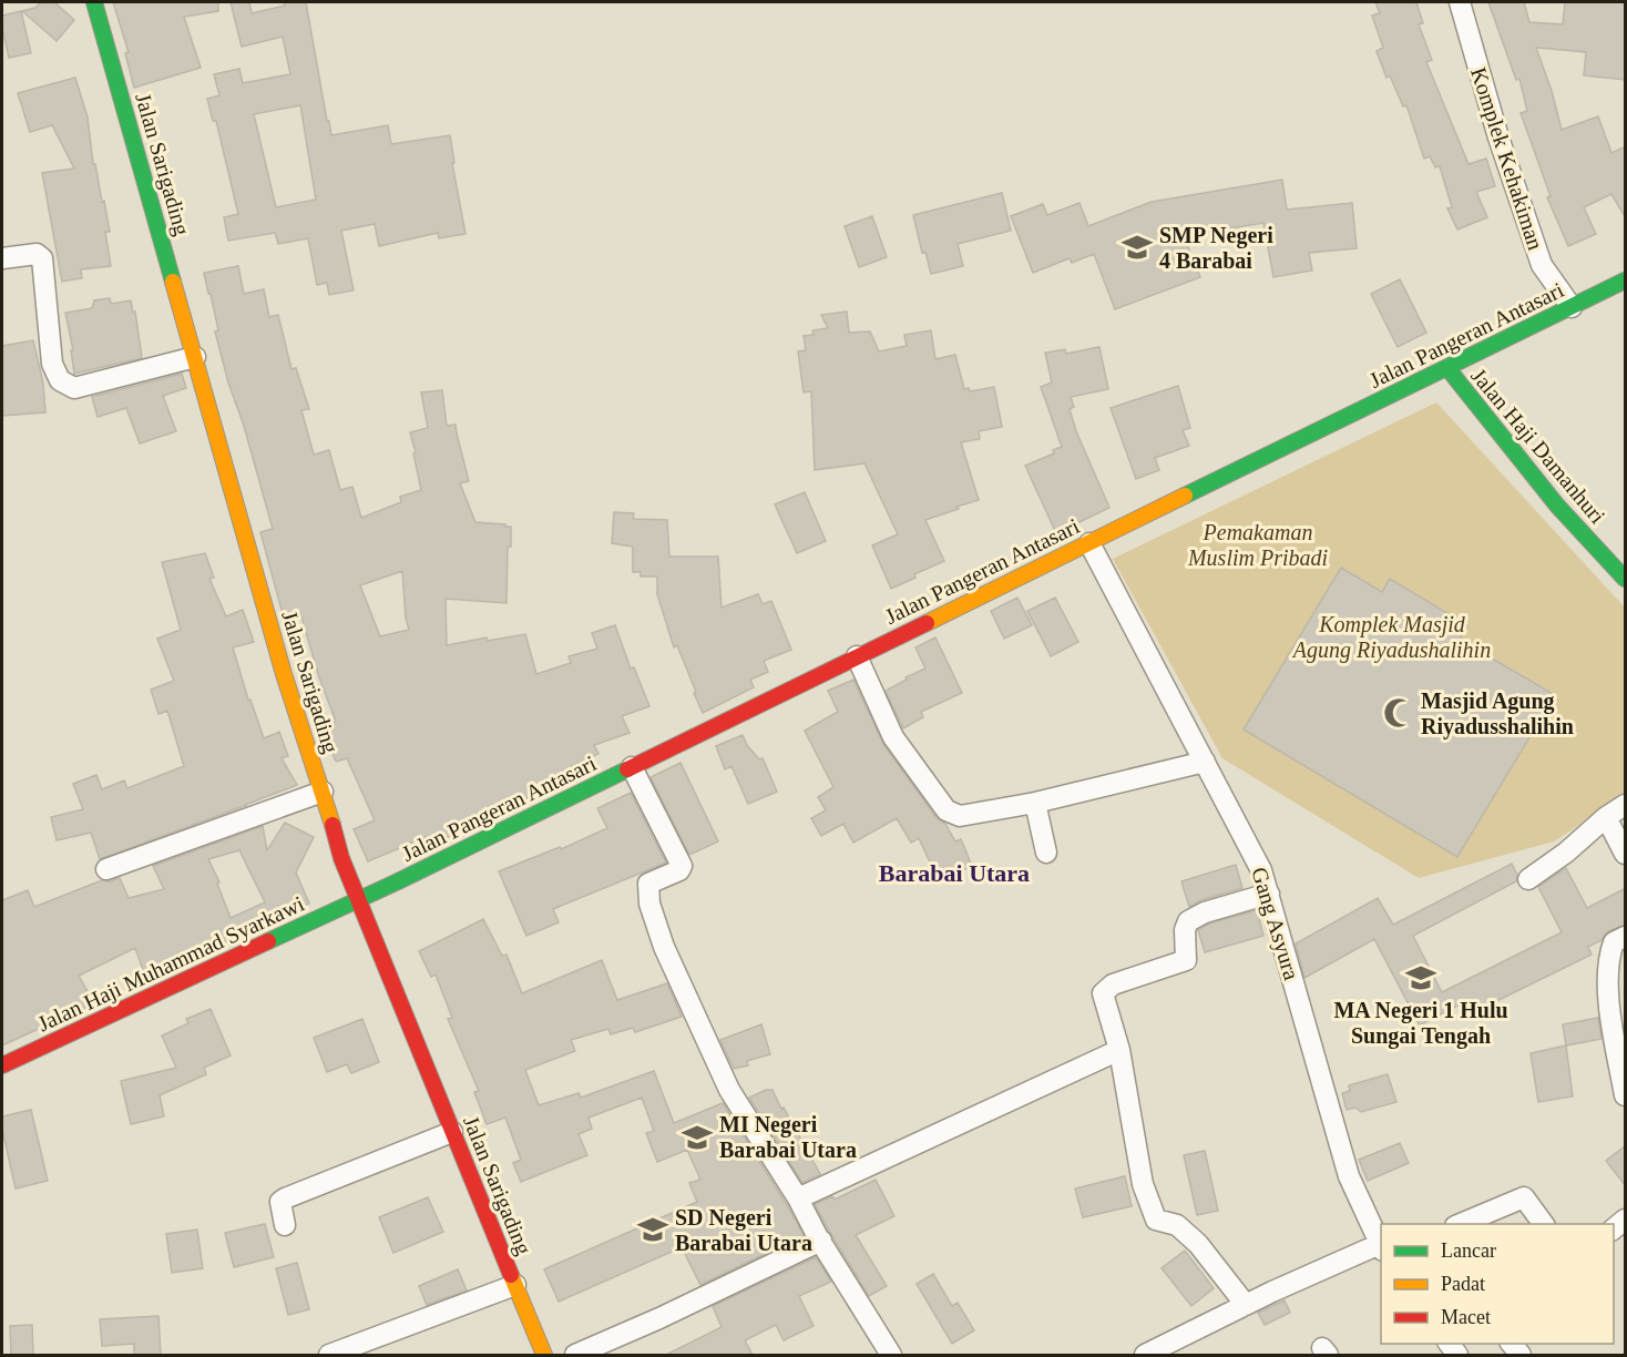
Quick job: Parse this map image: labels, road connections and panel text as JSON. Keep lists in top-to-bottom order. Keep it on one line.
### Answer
{"streets":{"main road":["Jalan Sarigading","Jalan Pangeran Antasari","Jalan Haji Damanhuri","Jalan Haji Muhammad Syarkawi"],"street":["Komplek Kehakiman","Gang Asyura"]},"crossings":[["Komplek Kehakiman","Jalan Pangeran Antasari"],["Jalan Sarigading","Jalan Pangeran Antasari"],["Jalan Sarigading","Jalan Haji Muhammad Syarkawi"],["Jalan Pangeran Antasari","Jalan Haji Damanhuri"],["Jalan Pangeran Antasari","Gang Asyura"],["Jalan Pangeran Antasari","Jalan Haji Muhammad Syarkawi"]],"districts":["Barabai Utara"],"parks":["Pemakaman Muslim Pribadi","Komplek Masjid Agung Riyadushalihin"],"places":{"school or university":["SMP Negeri 4 Barabai","MA Negeri 1 Hulu Sungai Tengah","MI Negeri Barabai Utara","SD Negeri Barabai Utara"],"mosque":["Masjid Agung Riyadusshalihin"]},"legend":["Lancar","Padat","Macet"]}
